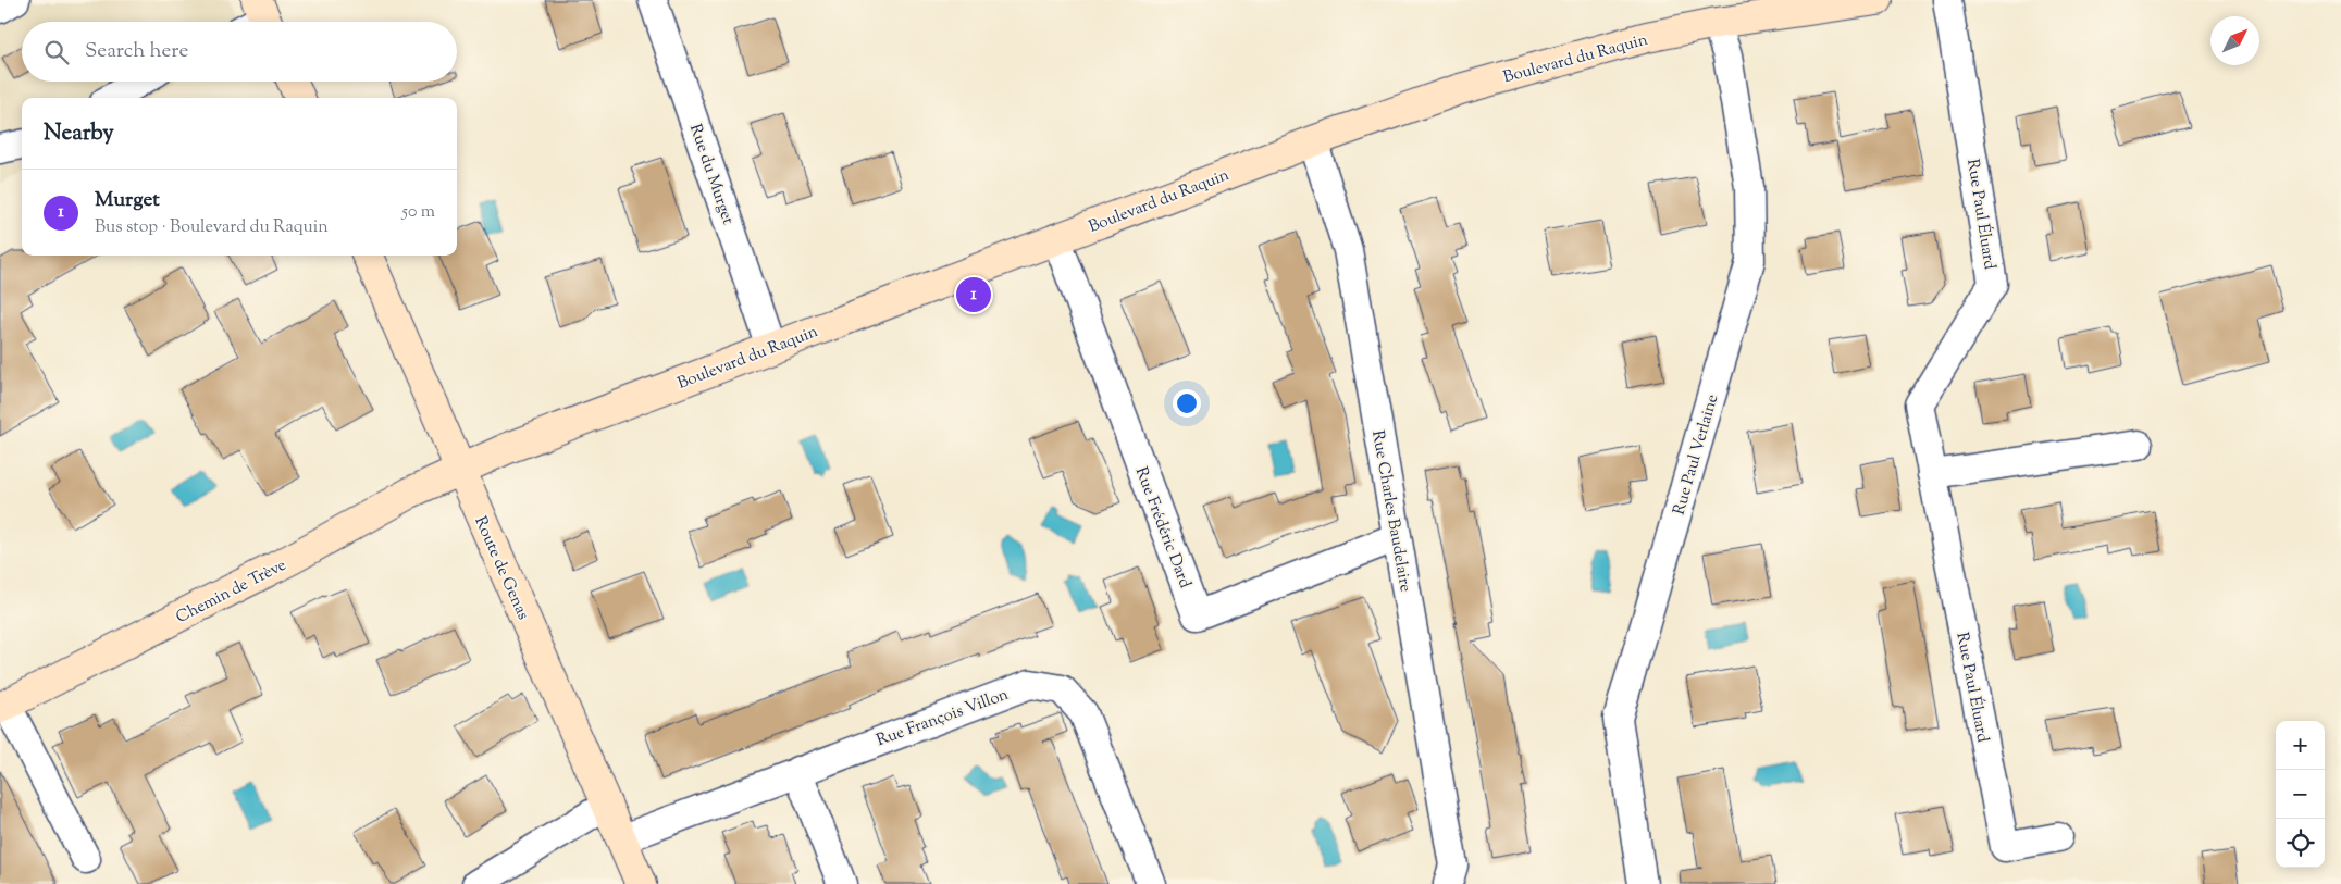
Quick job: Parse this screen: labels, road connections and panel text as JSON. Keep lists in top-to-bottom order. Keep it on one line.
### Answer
{"streets":{"street":["Boulevard du Raquin","Rue du Murget","Rue Paul Éluard","Rue Paul Verlaine","Rue Charles Baudelaire","Rue Frédéric Dard","Route de Genas","Chemin de Trève","Rue François Villon"]},"crossings":[["Boulevard du Raquin","Rue du Murget"],["Boulevard du Raquin","Rue Paul Verlaine"],["Boulevard du Raquin","Rue Charles Baudelaire"],["Boulevard du Raquin","Rue Frédéric Dard"],["Boulevard du Raquin","Route de Genas"],["Boulevard du Raquin","Chemin de Trève"],["Rue Charles Baudelaire","Rue Frédéric Dard"],["Route de Genas","Chemin de Trève"],["Route de Genas","Rue François Villon"]],"north":"top right","page":{"search":"Search here","heading":"Nearby","list":[{"mark":"1","name":"Murget","note":"Bus stop · Boulevard du Raquin","value":"50 m"}],"pins":"1","map_buttons":["+","−"]}}
